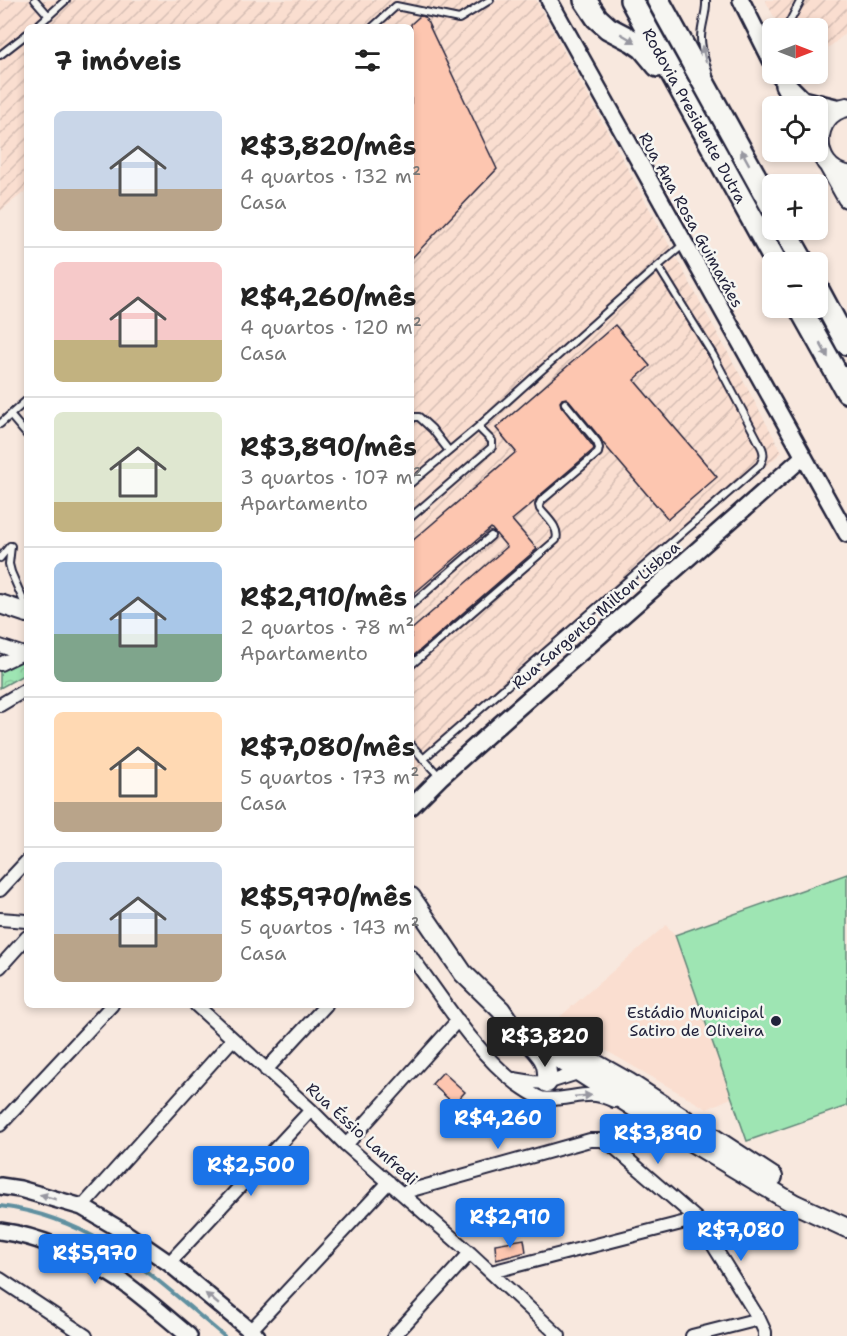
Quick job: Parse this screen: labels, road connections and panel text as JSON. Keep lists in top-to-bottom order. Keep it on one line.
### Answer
{"streets":{"highway":["Rodovia Presidente Dutra"],"street":["Rua Ana Rosa Guimarães","Rua Sargento Milton Lisboa","Rua Éssio Lanfredi"]},"crossings":[["Rua Ana Rosa Guimarães","Rua Sargento Milton Lisboa"]],"places":["Estádio Municipal Satiro de Oliveira"],"north":"right","page":{"map_buttons":["+","−"],"heading":"7 imóveis","list":[{"name":"R$3,820/mês","note":"4 quartos · 132 m² · Casa"},{"name":"R$4,260/mês","note":"4 quartos · 120 m² · Casa"},{"name":"R$3,890/mês","note":"3 quartos · 107 m² · Apartamento"},{"name":"R$2,910/mês","note":"2 quartos · 78 m² · Apartamento"},{"name":"R$7,080/mês","note":"5 quartos · 173 m² · Casa"},{"name":"R$5,970/mês","note":"5 quartos · 143 m² · Casa"}],"price":["R$3,820","R$4,260","R$3,890","R$2,500","R$2,910","R$7,080","R$5,970"]}}
